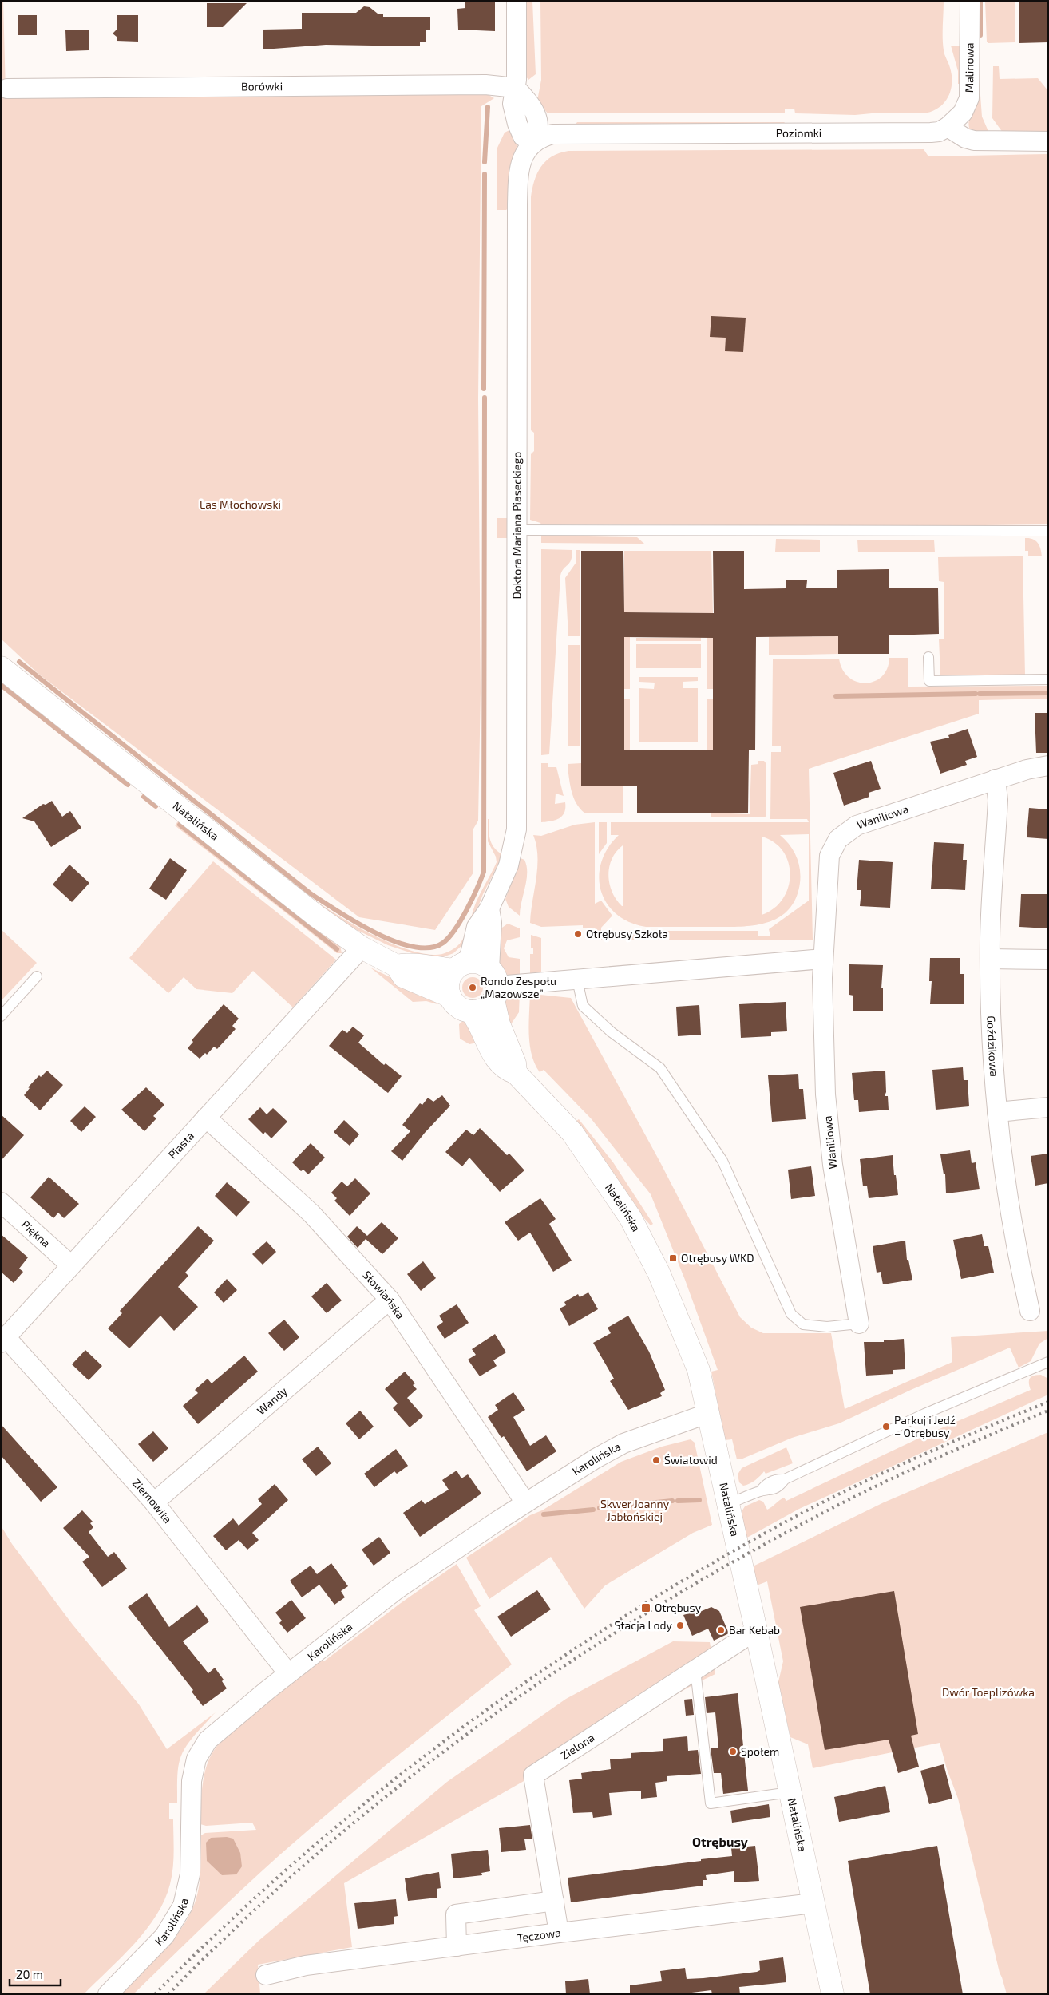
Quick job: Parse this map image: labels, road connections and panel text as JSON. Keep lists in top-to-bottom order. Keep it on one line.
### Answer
{"streets":{"main road":["Natalińska"],"street":["Malinowa","Borówki","Poziomki","Doktora Mariana Piaseckiego","Waniliowa","Goździkowa","Piasta","Piękna","Słowiańska","Wandy","Karolińska","Ziemowita","Zielona","Tęczowa"]},"crossings":[["Malinowa","Poziomki"],["Poziomki","Doktora Mariana Piaseckiego"],["Doktora Mariana Piaseckiego","Natalińska"],["Waniliowa","Goździkowa"],["Natalińska","Piasta"],["Natalińska","Karolińska"],["Natalińska","Zielona"],["Natalińska","Tęczowa"],["Piasta","Piękna"],["Piasta","Słowiańska"],["Piasta","Ziemowita"],["Słowiańska","Wandy"],["Słowiańska","Karolińska"],["Wandy","Ziemowita"],["Karolińska","Ziemowita"],["Zielona","Tęczowa"]],"districts":["Otrębusy"],"parks":["Las Młochowski","Skwer Joanny Jabłońskiej","Dwór Toeplizówka"],"places":{"other":["Otrębusy Szkoła","Rondo Zespołu „Mazowsze”","Parkuj i Jedź – Otrębusy","Światowid","Stacja Lody","Bar Kebab","Społem"],"transit":["Otrębusy WKD","Otrębusy"]},"scale_bar":"20 m"}
